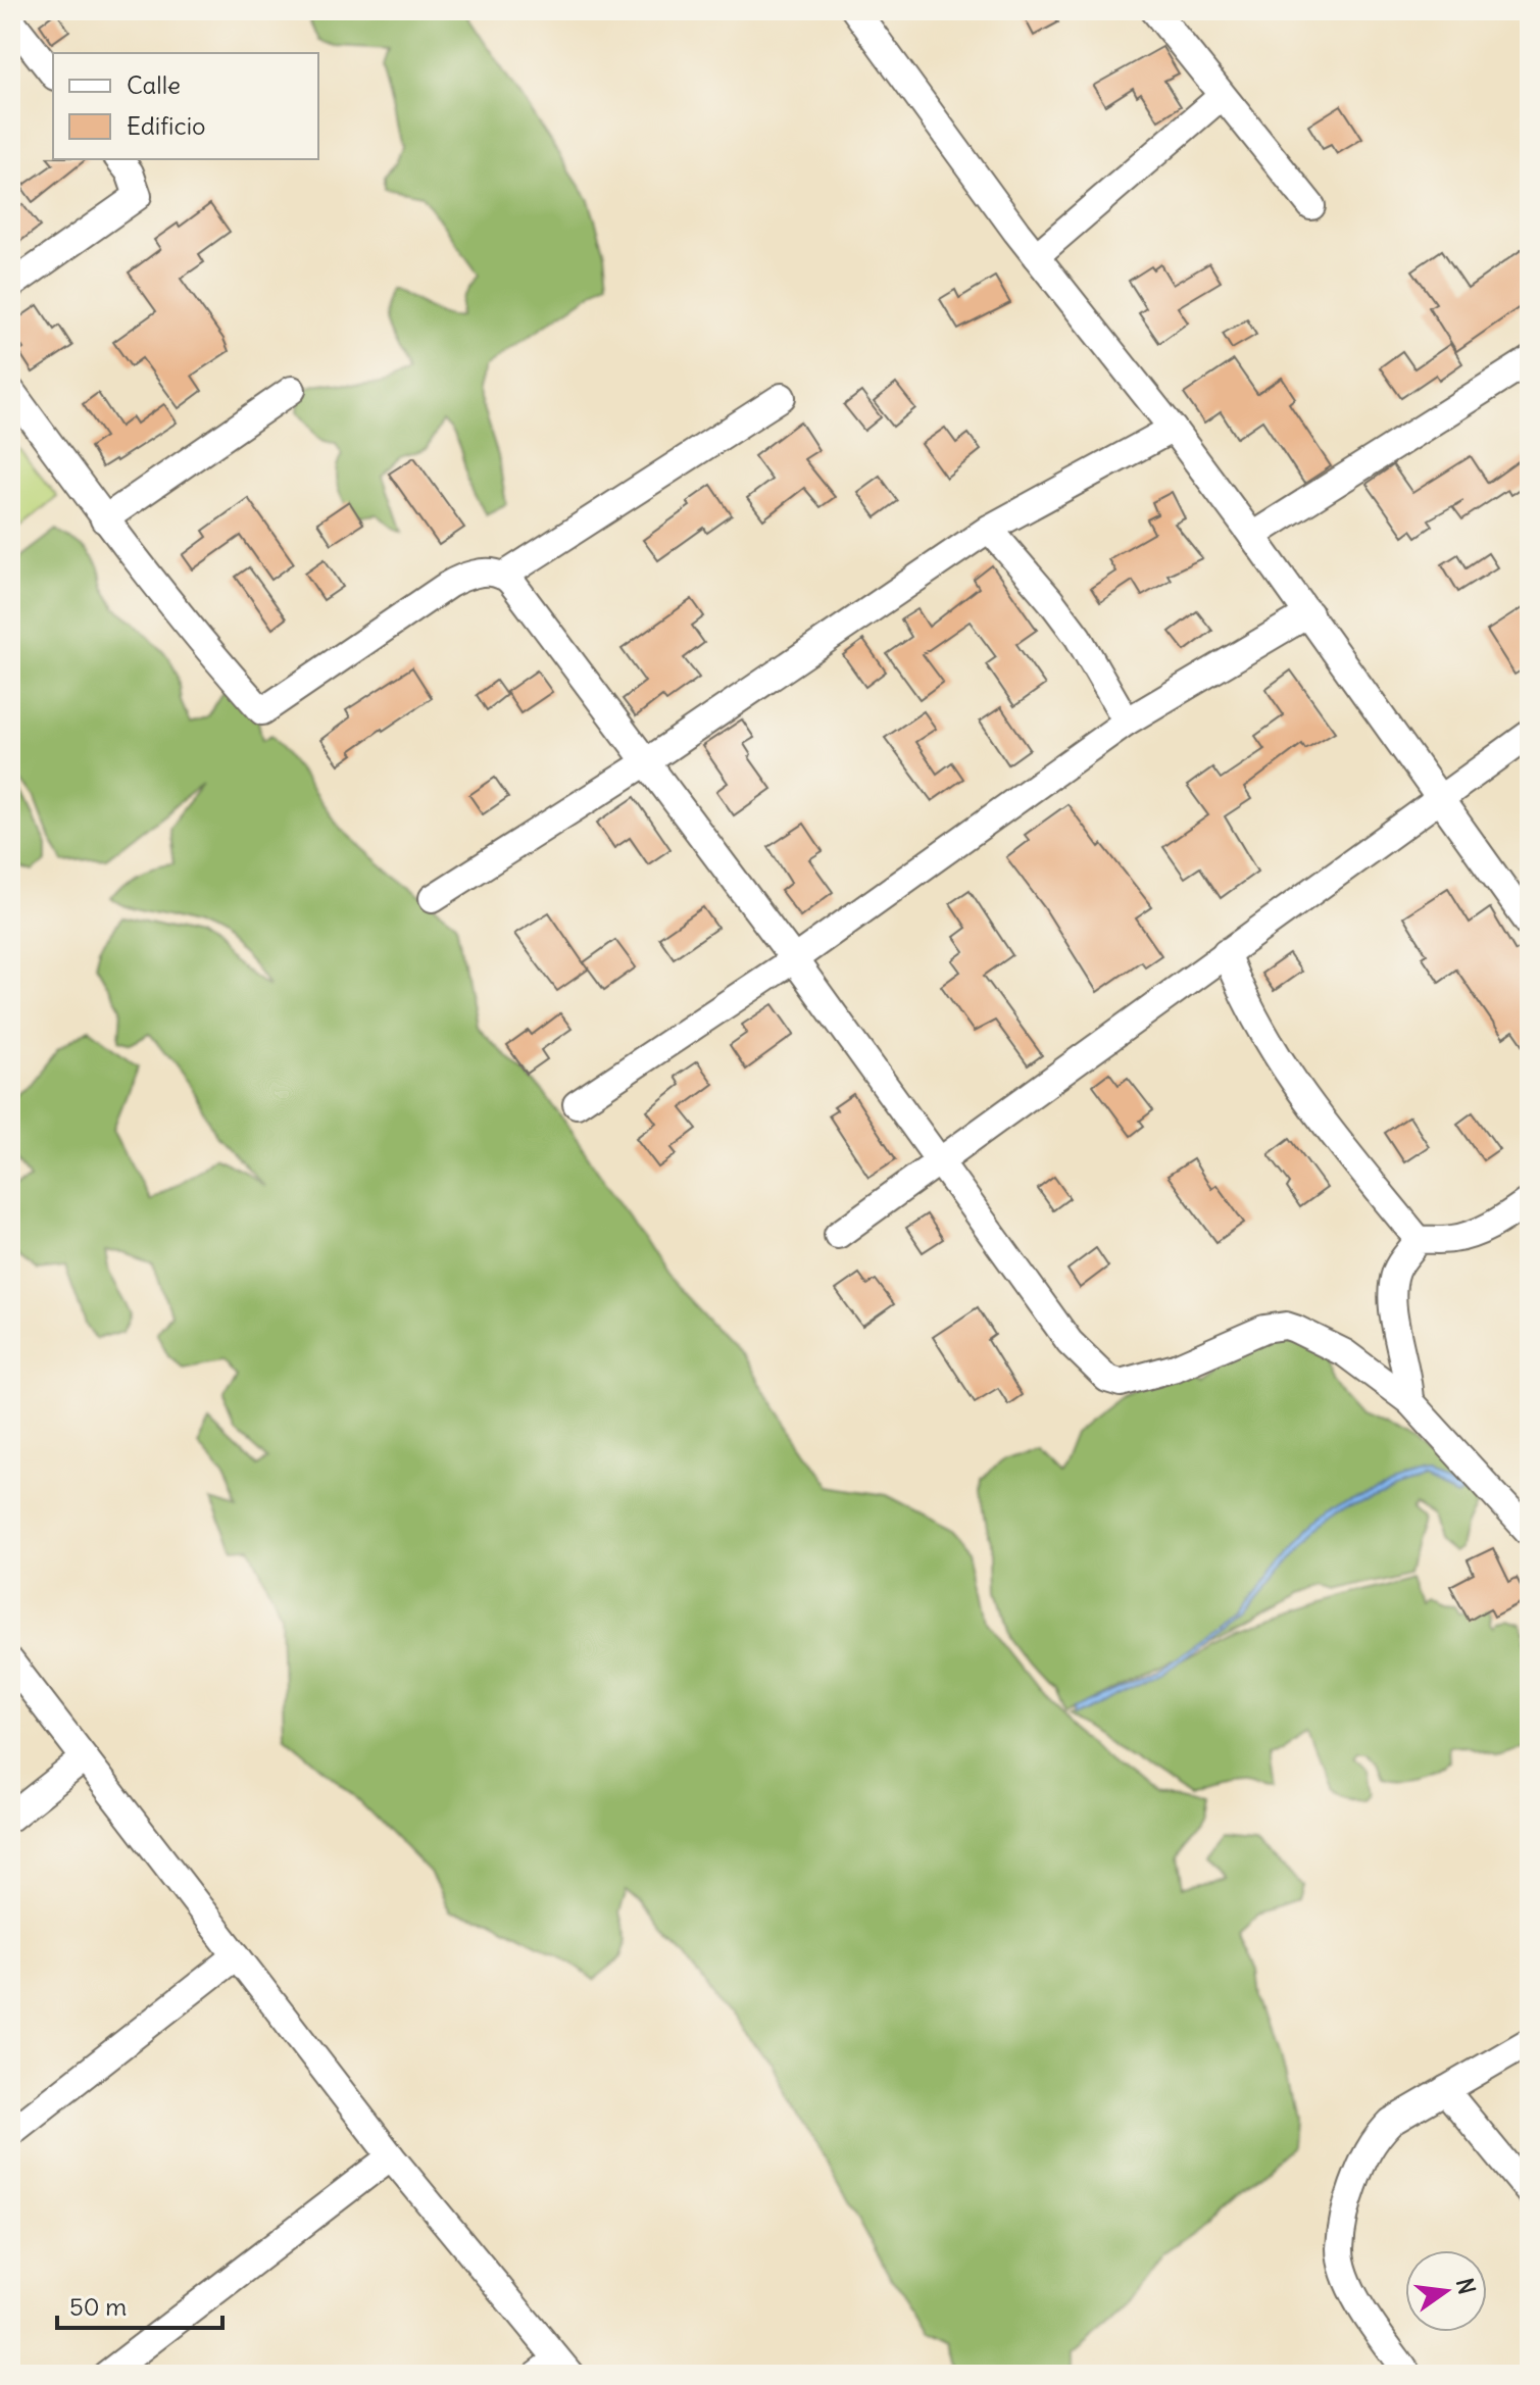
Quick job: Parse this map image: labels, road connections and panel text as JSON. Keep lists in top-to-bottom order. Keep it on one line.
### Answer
{"legend":["Calle","Edificio"],"scale_bar":"50 m","north":"right"}
